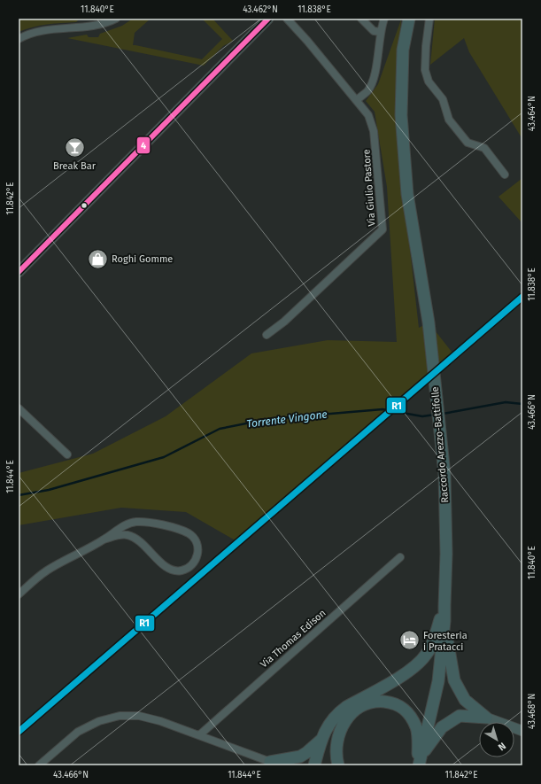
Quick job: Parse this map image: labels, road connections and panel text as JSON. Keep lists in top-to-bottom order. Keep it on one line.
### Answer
{"streets":{"main road":["Raccordo Arezzo-Battifolle"],"street":["Via Giulio Pastore","Via Thomas Edison"]},"water":["Torrente Vingone"],"places":{"bar":["Break Bar"],"shop":["Roghi Gomme"],"hotel":["Foresteria i Pratacci"]},"lines":["transit line 4","transit line R1"],"north":"bottom right","coordinates":["11.840°E","43.462°N","11.838°E","43.464°N","11.842°E","43.466°N","11.844°E","43.468°N"]}
